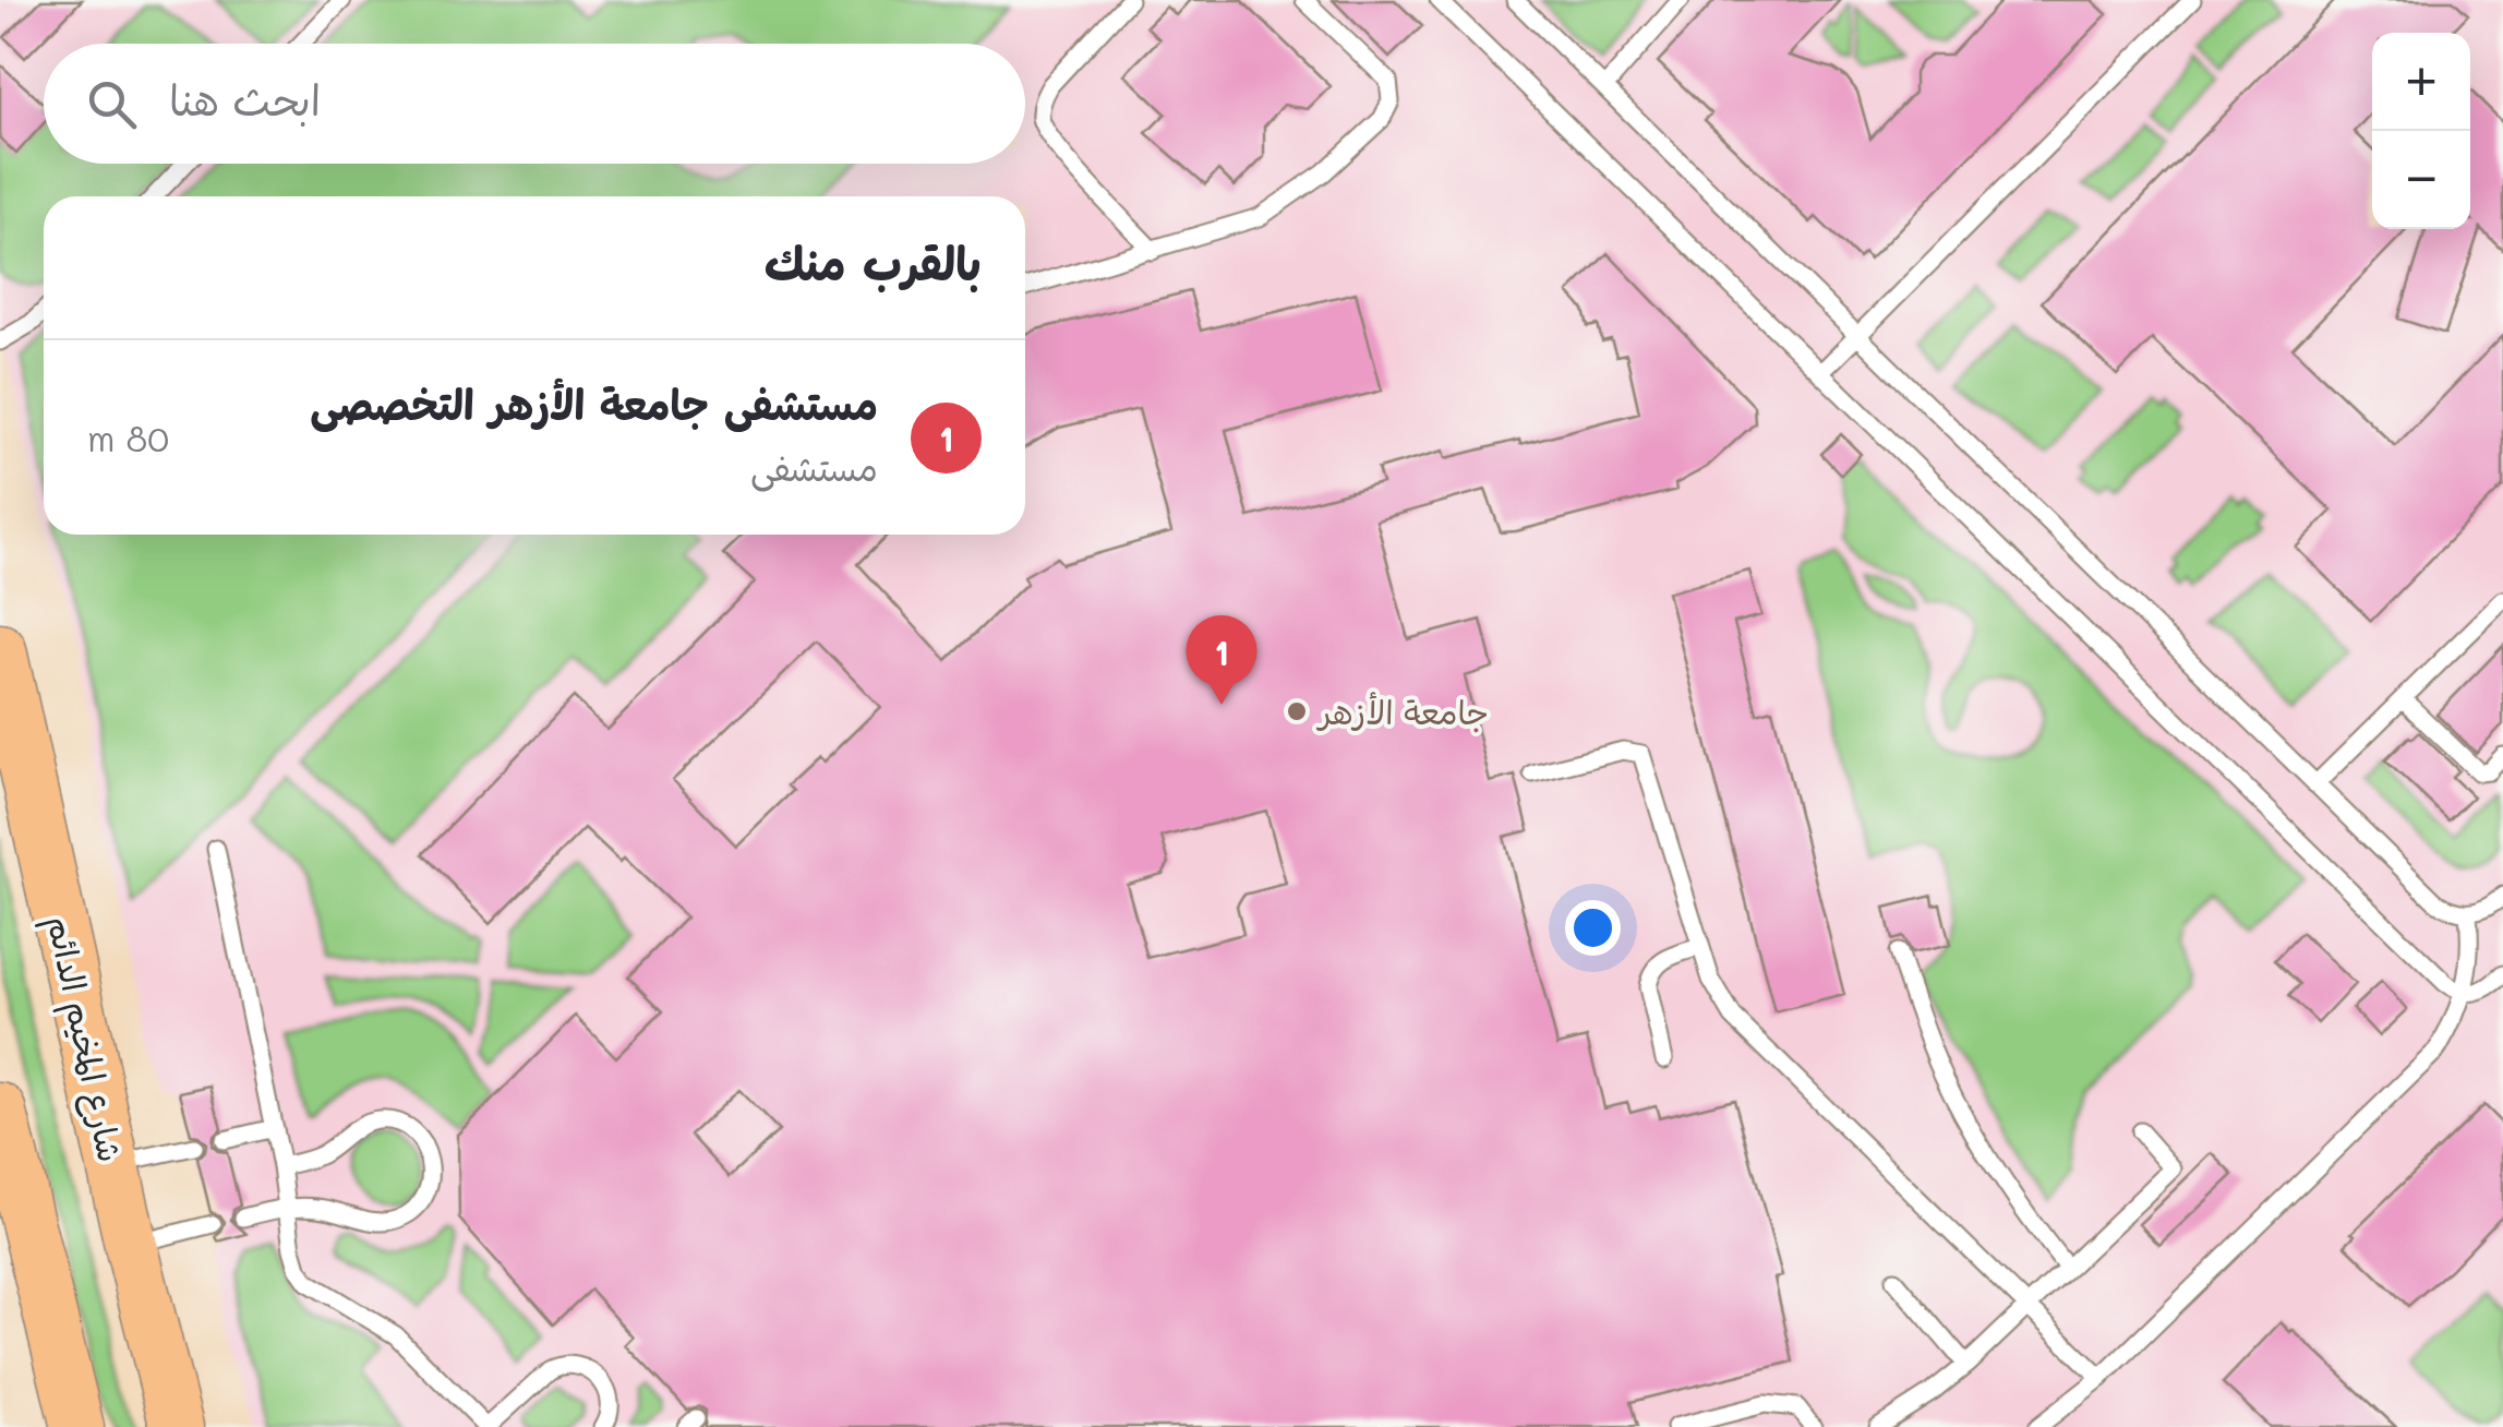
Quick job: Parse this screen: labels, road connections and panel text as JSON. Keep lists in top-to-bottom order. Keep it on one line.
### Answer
{"streets":{"main road":["شارع المخيم الدائم"]},"places":["جامعة الأزهر"],"page":{"map_buttons":["+","−"],"search":"ابحث هنا","heading":"بالقرب منك","list":[{"mark":"1","name":"مستشفى جامعة الأزهر التخصصى","note":"مستشفى","value":"80 m"}],"pins":"1"}}
